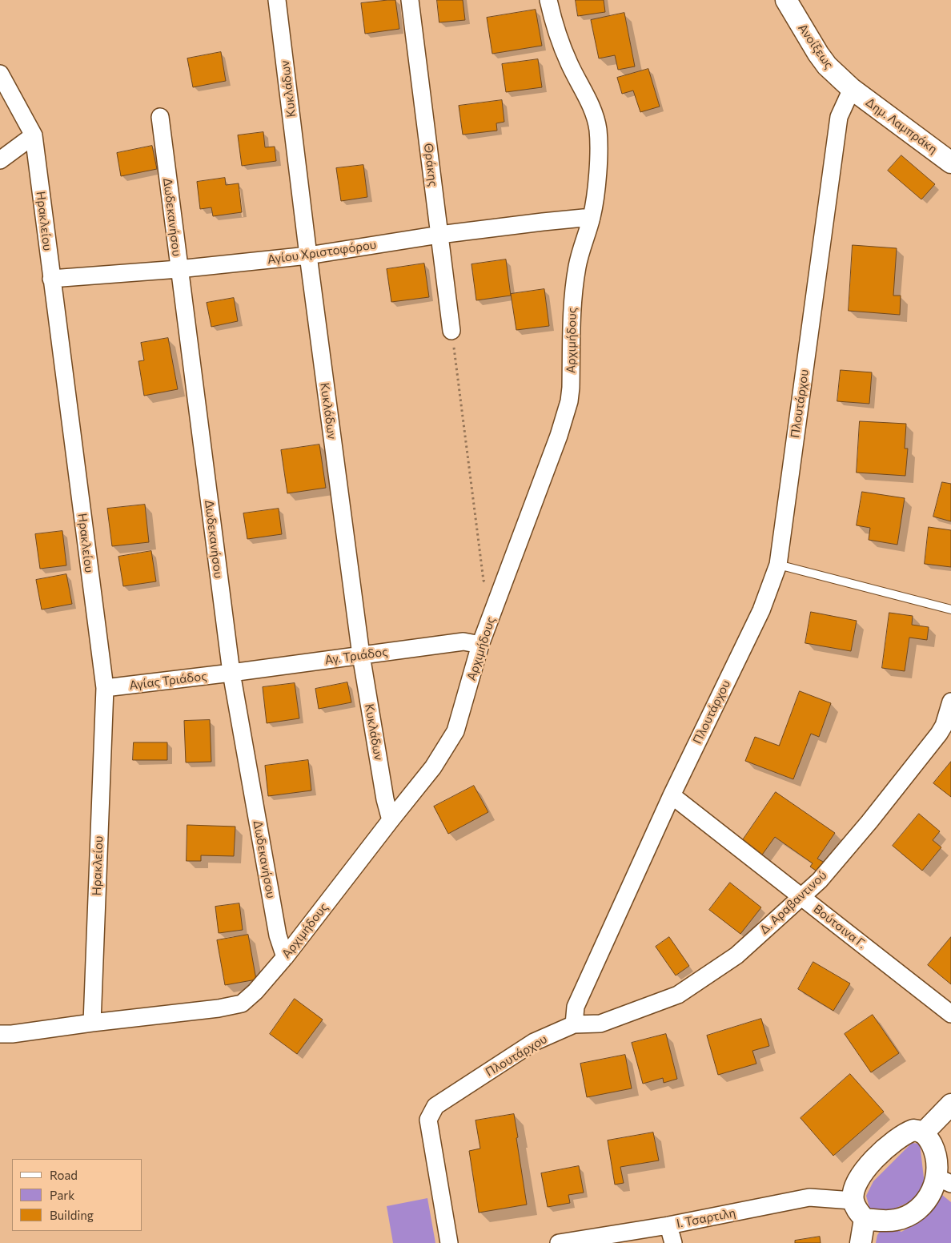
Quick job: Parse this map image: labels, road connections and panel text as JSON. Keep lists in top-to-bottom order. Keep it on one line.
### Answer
{"streets":{"street":["Ανοίξεως","Κυκλάδων","Δημ. Λαμπράκη","Θράκης","Δωδεκανήσου","Ηρακλείου","Αγίου Χριστοφόρου","Αρχιμήδους","Πλουτάρχου","Αγ. Τριάδος","Αγίας Τριάδος","Δ. Αραβαντινού","Βούτσινα Γ.","Ι. Τσαρτιλη"]},"crossings":[["Ανοίξεως","Δημ. Λαμπράκη"],["Ανοίξεως","Πλουτάρχου"],["Κυκλάδων","Αγίου Χριστοφόρου"],["Κυκλάδων","Αρχιμήδους"],["Κυκλάδων","Αγ. Τριάδος"],["Δημ. Λαμπράκη","Πλουτάρχου"],["Θράκης","Αγίου Χριστοφόρου"],["Δωδεκανήσου","Αγίου Χριστοφόρου"],["Δωδεκανήσου","Αρχιμήδους"],["Δωδεκανήσου","Αγ. Τριάδος"],["Δωδεκανήσου","Αγίας Τριάδος"],["Ηρακλείου","Αγίου Χριστοφόρου"],["Ηρακλείου","Αρχιμήδους"],["Ηρακλείου","Αγίας Τριάδος"],["Αγίου Χριστοφόρου","Αρχιμήδους"],["Αρχιμήδους","Αγ. Τριάδος"],["Πλουτάρχου","Δ. Αραβαντινού"],["Πλουτάρχου","Βούτσινα Γ."],["Αγ. Τριάδος","Αγίας Τριάδος"],["Δ. Αραβαντινού","Βούτσινα Γ."]],"legend":["Road","Park","Building"]}
